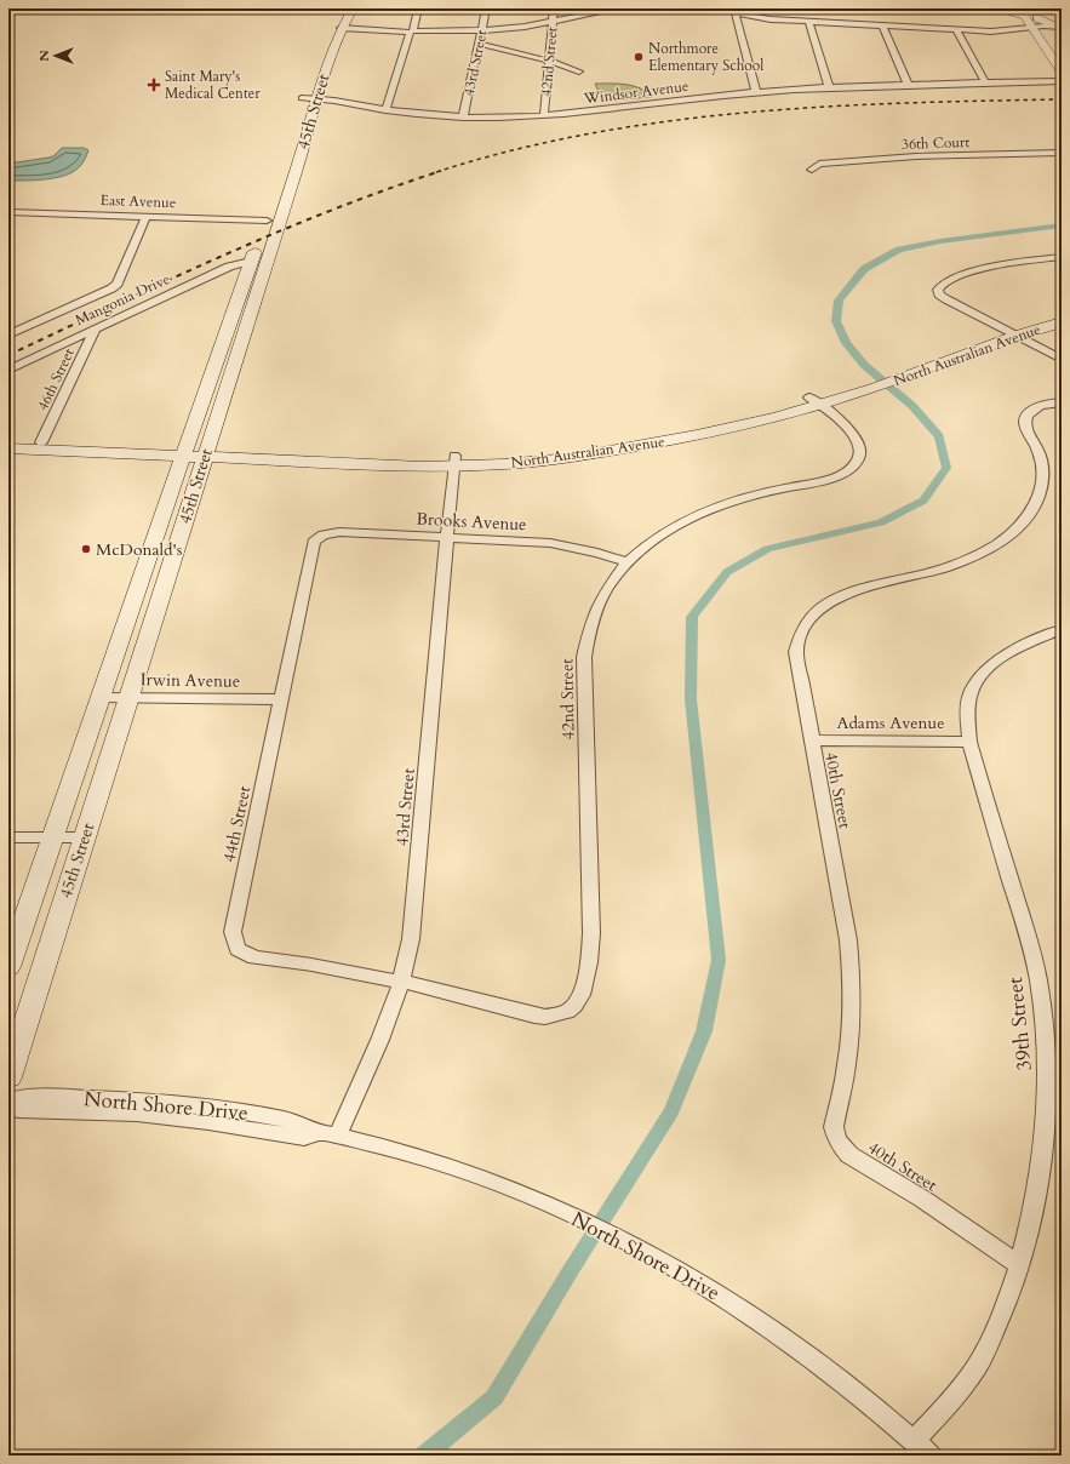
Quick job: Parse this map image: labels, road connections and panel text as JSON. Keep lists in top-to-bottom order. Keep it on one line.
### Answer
{"streets":{"main road":["45th Street","North Australian Avenue"],"street":["42nd Street","43rd Street","Windsor Avenue","36th Court","East Avenue","Mangonia Drive","46th Street","Brooks Avenue","Irwin Avenue","Adams Avenue","40th Street","44th Street","39th Street","North Shore Drive"]},"crossings":[["42nd Street","43rd Street"],["42nd Street","Windsor Avenue"],["42nd Street","North Australian Avenue"],["42nd Street","Brooks Avenue"],["42nd Street","44th Street"],["43rd Street","Windsor Avenue"],["43rd Street","North Australian Avenue"],["43rd Street","Brooks Avenue"],["43rd Street","44th Street"],["43rd Street","North Shore Drive"],["Windsor Avenue","45th Street"],["45th Street","East Avenue"],["45th Street","Mangonia Drive"],["45th Street","North Australian Avenue"],["45th Street","Irwin Avenue"],["Mangonia Drive","46th Street"],["North Australian Avenue","46th Street"],["Brooks Avenue","44th Street"],["Irwin Avenue","44th Street"],["Adams Avenue","40th Street"],["Adams Avenue","39th Street"],["40th Street","39th Street"],["39th Street","North Shore Drive"]],"places":{"other":["Northmore Elementary School","McDonald's"],"health":["Saint Mary's Medical Center"]},"north":"left"}
